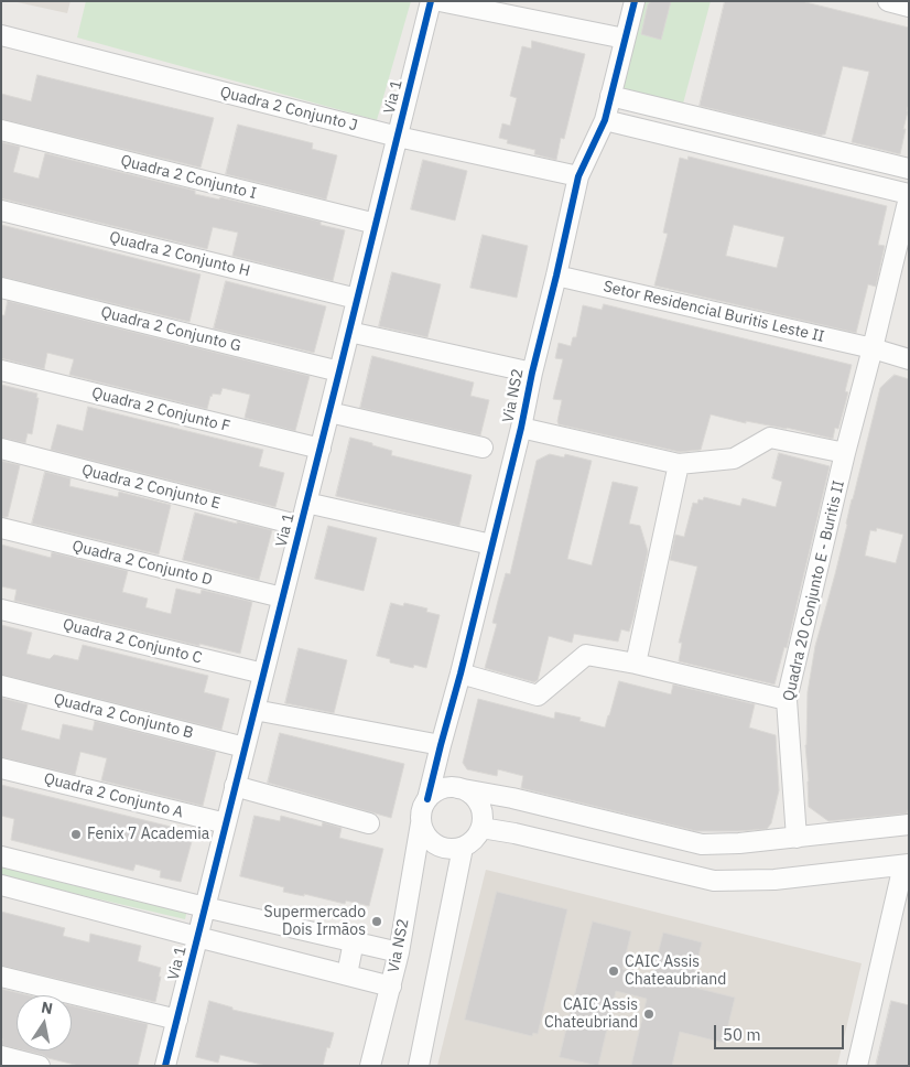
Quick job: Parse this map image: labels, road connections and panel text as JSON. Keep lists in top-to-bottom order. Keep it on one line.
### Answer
{"streets":{"street":["Via 1","Quadra 2 Conjunto J","Quadra 2 Conjunto I","Quadra 2 Conjunto H","Setor Residencial Buritis Leste II","Quadra 2 Conjunto G","Via NS2","Quadra 2 Conjunto F","Quadra 2 Conjunto E","Quadra 2 Conjunto D","Quadra 20 Conjunto E - Buritis II","Quadra 2 Conjunto C","Quadra 2 Conjunto B","Quadra 2 Conjunto A"]},"crossings":[["Via 1","Quadra 2 Conjunto J"],["Via 1","Quadra 2 Conjunto I"],["Via 1","Quadra 2 Conjunto H"],["Via 1","Quadra 2 Conjunto G"],["Via 1","Quadra 2 Conjunto F"],["Via 1","Quadra 2 Conjunto E"],["Via 1","Quadra 2 Conjunto D"],["Via 1","Quadra 2 Conjunto C"],["Via 1","Quadra 2 Conjunto B"],["Via 1","Quadra 2 Conjunto A"],["Quadra 2 Conjunto J","Via NS2"],["Setor Residencial Buritis Leste II","Via NS2"],["Setor Residencial Buritis Leste II","Quadra 20 Conjunto E - Buritis II"]],"places":["Fenix 7 Academia","Supermercado Dois Irmãos","CAIC Assis Chateaubriand","CAIC Assis Chateubriand"],"scale_bar":"50 m","north":"top"}
